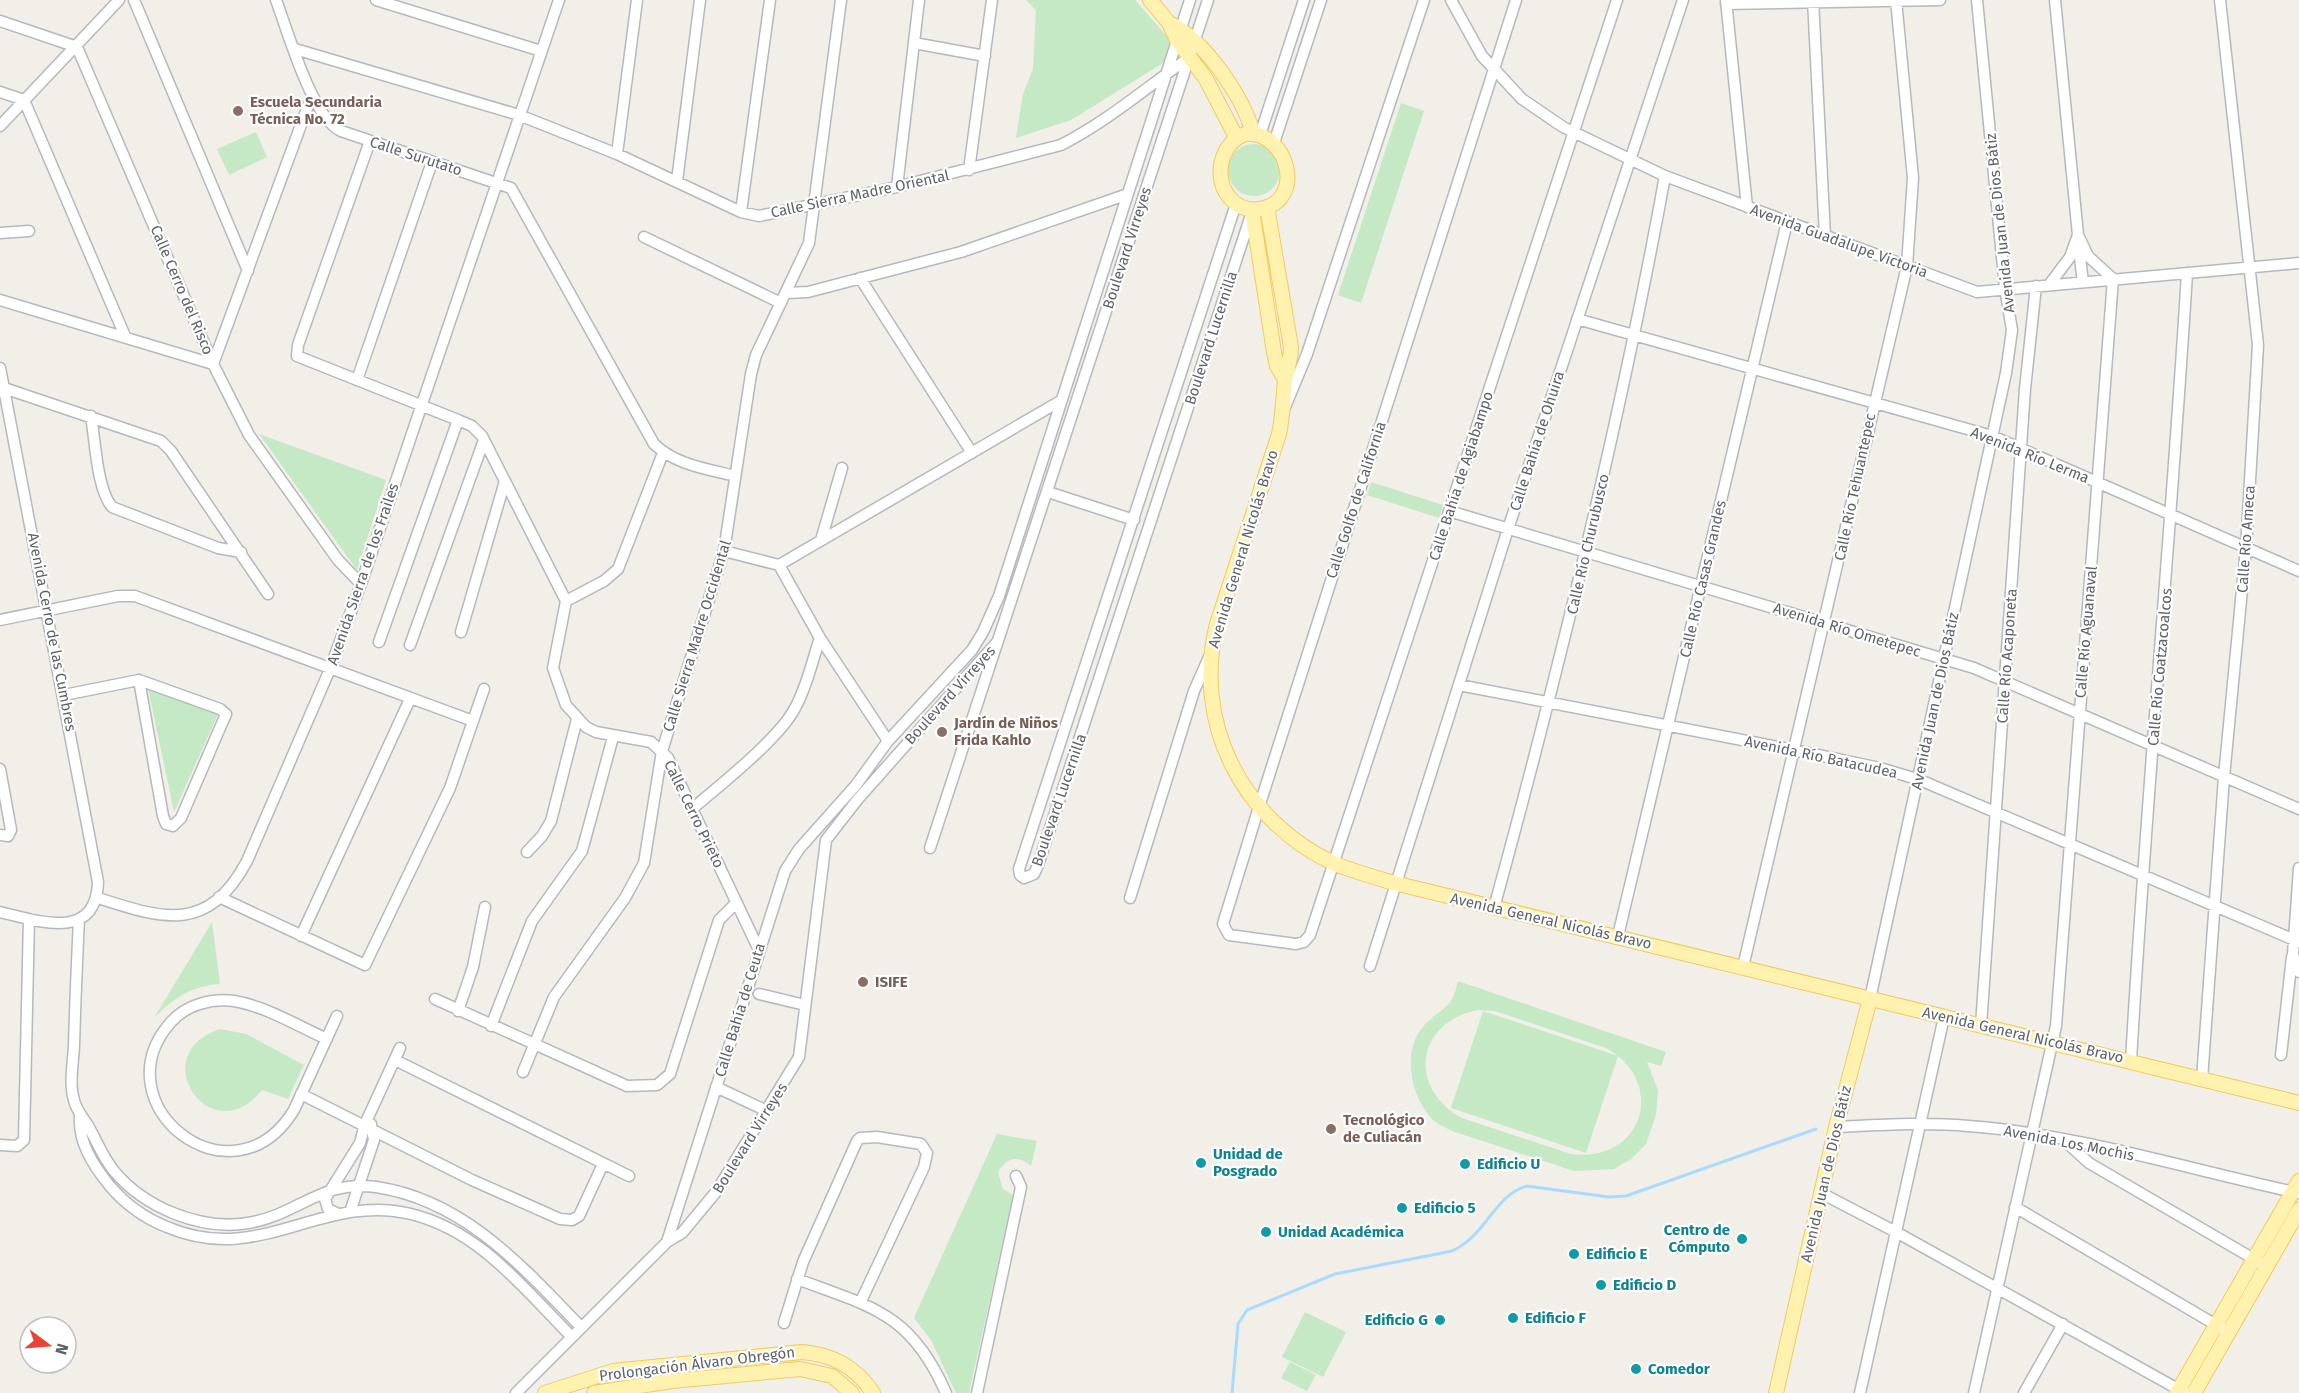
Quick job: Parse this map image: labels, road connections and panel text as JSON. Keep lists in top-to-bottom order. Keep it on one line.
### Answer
{"streets":{"main road":["Avenida Juan de Dios Bátiz","Avenida General Nicolás Bravo","Prolongación Álvaro Obregón"],"street":["Calle Surutato","Calle Sierra Madre Oriental","Avenida Guadalupe Victoria","Boulevard Virreyes","Calle Cerro del Risco","Boulevard Lucernilla","Calle Bahía de Ohuira","Avenida Río Lerma","Calle Bahía de Agiabampo","Calle Río Tehuantepec","Calle Golfo de California","Calle Río Ameca","Calle Río Churubusco","Avenida Sierra de los Frailes","Calle Río Casas Grandes","Avenida Río Ometepec","Avenida Cerro de las Cumbres","Calle Río Aguanaval","Calle Sierra Madre Occidental","Calle Río Acaponeta","Calle Río Coatzacoalcos","Avenida Río Batacudea","Calle Cerro Prieto","Calle Bahía de Ceuta","Avenida Los Mochis"]},"crossings":[["Calle Surutato","Calle Sierra Madre Oriental"],["Calle Surutato","Avenida Sierra de los Frailes"],["Calle Sierra Madre Oriental","Boulevard Virreyes"],["Calle Sierra Madre Oriental","Avenida Sierra de los Frailes"],["Calle Sierra Madre Oriental","Calle Sierra Madre Occidental"],["Avenida Juan de Dios Bátiz","Avenida Guadalupe Victoria"],["Avenida Juan de Dios Bátiz","Avenida Río Lerma"],["Avenida Juan de Dios Bátiz","Avenida General Nicolás Bravo"],["Avenida Juan de Dios Bátiz","Avenida Río Ometepec"],["Avenida Juan de Dios Bátiz","Avenida Río Batacudea"],["Avenida Juan de Dios Bátiz","Avenida Los Mochis"],["Avenida Guadalupe Victoria","Calle Bahía de Ohuira"],["Avenida Guadalupe Victoria","Calle Bahía de Agiabampo"],["Avenida Guadalupe Victoria","Calle Río Tehuantepec"],["Avenida Guadalupe Victoria","Calle Golfo de California"],["Avenida Guadalupe Victoria","Calle Río Ameca"],["Avenida Guadalupe Victoria","Calle Río Churubusco"],["Avenida Guadalupe Victoria","Calle Río Casas Grandes"],["Avenida Guadalupe Victoria","Calle Río Aguanaval"],["Avenida Guadalupe Victoria","Calle Río Acaponeta"],["Avenida Guadalupe Victoria","Calle Río Coatzacoalcos"],["Boulevard Virreyes","Calle Bahía de Ceuta"],["Calle Cerro del Risco","Avenida Sierra de los Frailes"],["Boulevard Lucernilla","Avenida General Nicolás Bravo"],["Calle Bahía de Ohuira","Avenida Río Lerma"],["Calle Bahía de Ohuira","Avenida General Nicolás Bravo"],["Calle Bahía de Ohuira","Avenida Río Ometepec"],["Calle Bahía de Ohuira","Avenida Río Batacudea"],["Avenida Río Lerma","Calle Río Tehuantepec"],["Avenida Río Lerma","Calle Río Ameca"],["Avenida Río Lerma","Calle Río Churubusco"],["Avenida Río Lerma","Calle Río Casas Grandes"],["Avenida Río Lerma","Calle Río Aguanaval"],["Avenida Río Lerma","Calle Río Acaponeta"],["Avenida Río Lerma","Calle Río Coatzacoalcos"],["Calle Bahía de Agiabampo","Calle Golfo de California"],["Calle Bahía de Agiabampo","Avenida General Nicolás Bravo"],["Calle Bahía de Agiabampo","Avenida Río Ometepec"],["Calle Río Tehuantepec","Avenida General Nicolás Bravo"],["Calle Río Tehuantepec","Avenida Río Ometepec"],["Calle Río Tehuantepec","Avenida Río Batacudea"],["Calle Golfo de California","Avenida General Nicolás Bravo"],["Calle Río Ameca","Avenida General Nicolás Bravo"],["Calle Río Ameca","Avenida Río Ometepec"],["Calle Río Ameca","Avenida Río Batacudea"],["Calle Río Churubusco","Avenida General Nicolás Bravo"],["Calle Río Churubusco","Avenida Río Ometepec"],["Calle Río Churubusco","Avenida Río Batacudea"],["Avenida General Nicolás Bravo","Calle Río Casas Grandes"],["Avenida General Nicolás Bravo","Calle Río Aguanaval"],["Avenida General Nicolás Bravo","Calle Río Acaponeta"],["Avenida General Nicolás Bravo","Calle Río Coatzacoalcos"],["Avenida Sierra de los Frailes","Avenida Cerro de las Cumbres"],["Calle Río Casas Grandes","Avenida Río Ometepec"],["Calle Río Casas Grandes","Avenida Río Batacudea"],["Avenida Río Ometepec","Calle Río Aguanaval"],["Avenida Río Ometepec","Calle Río Acaponeta"],["Avenida Río Ometepec","Calle Río Coatzacoalcos"],["Calle Río Aguanaval","Avenida Río Batacudea"],["Calle Río Aguanaval","Avenida Los Mochis"],["Calle Sierra Madre Occidental","Calle Cerro Prieto"],["Calle Río Acaponeta","Avenida Río Batacudea"],["Calle Río Coatzacoalcos","Avenida Río Batacudea"],["Calle Cerro Prieto","Calle Bahía de Ceuta"]],"places":["Escuela Secundaria Técnica No. 72","Jardín de Niños Frida Kahlo","ISIFE","Tecnológico de Culiacán","Unidad de Posgrado","Edificio U","Edificio 5","Unidad Académica","Centro de Cómputo","Edificio E","Edificio D","Edificio F","Edificio G","Comedor"],"north":"right"}
